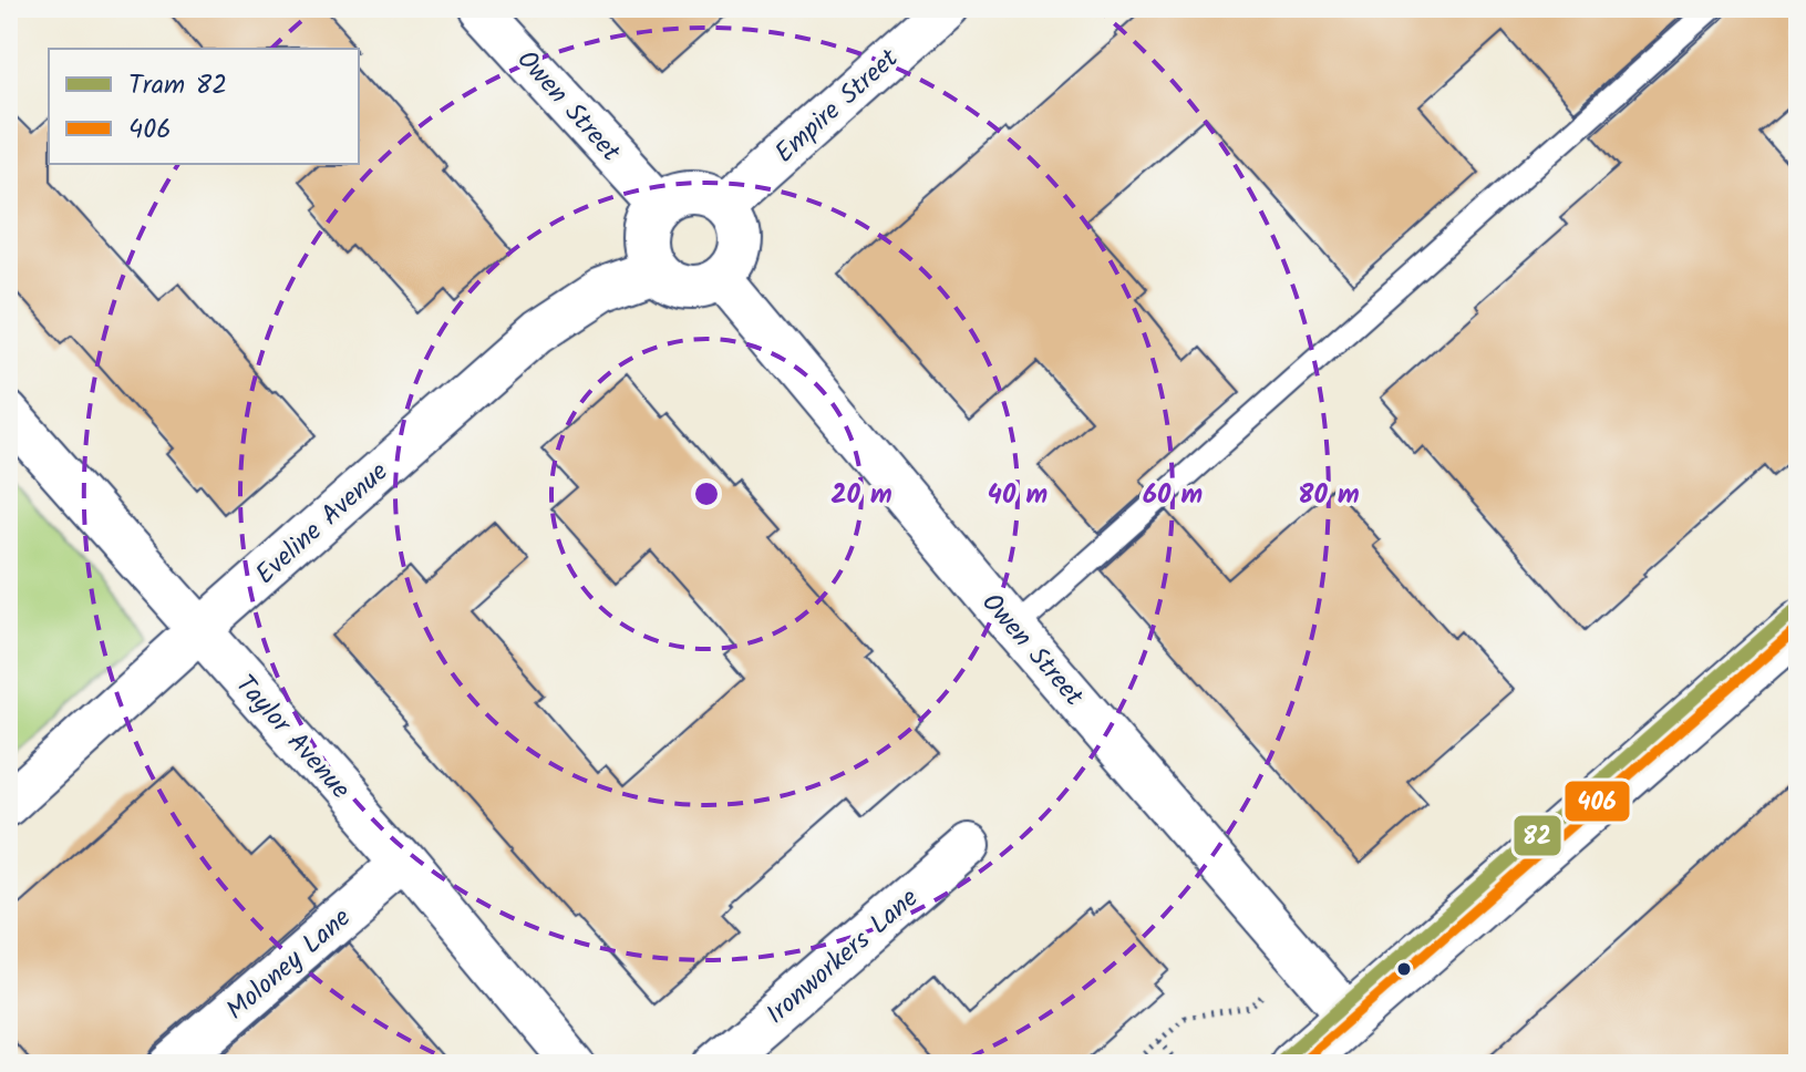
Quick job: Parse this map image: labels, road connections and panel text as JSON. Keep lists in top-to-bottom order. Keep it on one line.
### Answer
{"streets":{"street":["Owen Street","Empire Street","Eveline Avenue","Taylor Avenue","Ironworkers Lane","Moloney Lane"]},"crossings":[["Owen Street","Empire Street"],["Owen Street","Eveline Avenue"],["Empire Street","Eveline Avenue"],["Eveline Avenue","Taylor Avenue"],["Taylor Avenue","Moloney Lane"]],"lines":["tram line 82","transit line 406"],"legend":["Tram 82","406"],"rings":["20 m","40 m","60 m","80 m"]}
